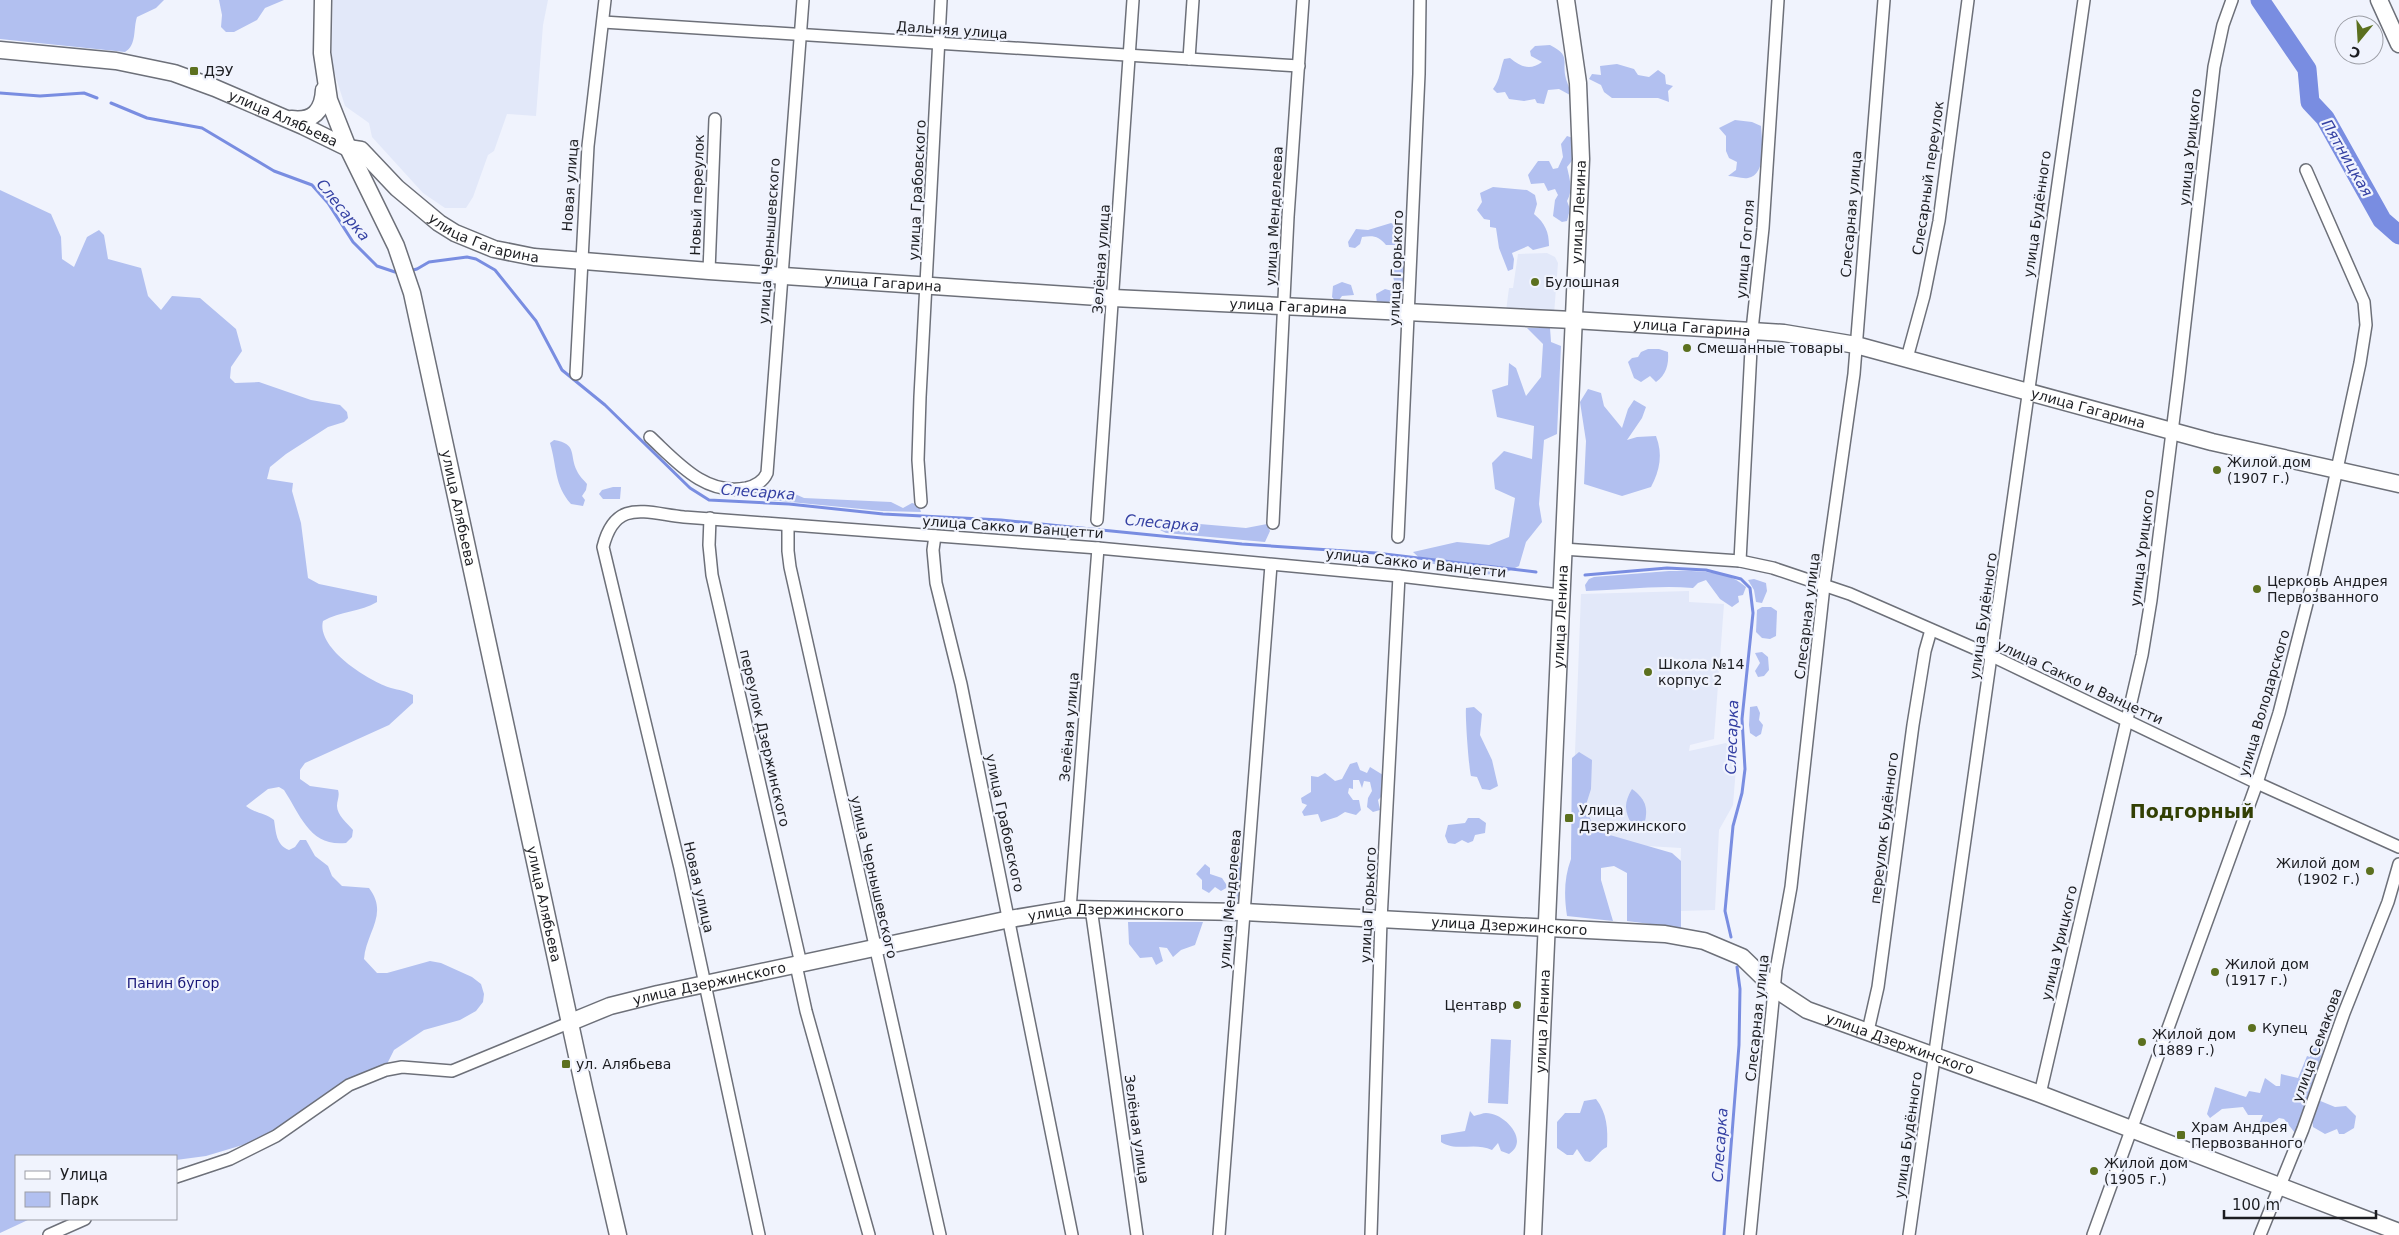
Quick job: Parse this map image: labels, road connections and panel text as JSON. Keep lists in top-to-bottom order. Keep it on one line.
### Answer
{"streets":{"main road":["улица Алябьева","улица Ленина","улица Гагарина","улица Дзержинского"],"street":["Дальняя улица","улица Урицкого","Слесарный переулок","Новая улица","улица Грабовского","Новый переулок","Слесарная улица","улица Будённого","улица Менделеева","улица Чернышевского","улица Гоголя","Зелёная улица","улица Горького","улица Сакко и Ванцетти","улица Володарского","переулок Дзержинского","переулок Будённого","улица Семакова"]},"crossings":[["Дальняя улица","Новая улица"],["Дальняя улица","улица Грабовского"],["Дальняя улица","улица Менделеева"],["Дальняя улица","улица Чернышевского"],["Дальняя улица","Зелёная улица"],["улица Алябьева","улица Гагарина"],["улица Алябьева","улица Дзержинского"],["улица Урицкого","улица Гагарина"],["улица Урицкого","улица Сакко и Ванцетти"],["улица Урицкого","улица Дзержинского"],["Слесарный переулок","улица Гагарина"],["Новая улица","улица Гагарина"],["Новая улица","улица Сакко и Ванцетти"],["Новая улица","улица Дзержинского"],["улица Грабовского","улица Гагарина"],["улица Грабовского","улица Сакко и Ванцетти"],["улица Грабовского","улица Дзержинского"],["Новый переулок","улица Гагарина"],["улица Ленина","улица Гагарина"],["улица Ленина","улица Сакко и Ванцетти"],["улица Ленина","улица Дзержинского"],["Слесарная улица","улица Гагарина"],["Слесарная улица","улица Сакко и Ванцетти"],["Слесарная улица","улица Дзержинского"],["улица Будённого","улица Гагарина"],["улица Будённого","улица Сакко и Ванцетти"],["улица Будённого","улица Дзержинского"],["улица Менделеева","улица Гагарина"],["улица Менделеева","улица Сакко и Ванцетти"],["улица Менделеева","улица Дзержинского"],["улица Гагарина","улица Чернышевского"],["улица Гагарина","улица Гоголя"],["улица Гагарина","Зелёная улица"],["улица Гагарина","улица Горького"],["улица Гагарина","улица Володарского"],["улица Чернышевского","улица Сакко и Ванцетти"],["улица Чернышевского","улица Дзержинского"],["улица Гоголя","улица Сакко и Ванцетти"],["Зелёная улица","улица Сакко и Ванцетти"],["Зелёная улица","улица Дзержинского"],["улица Горького","улица Сакко и Ванцетти"],["улица Горького","улица Дзержинского"],["улица Сакко и Ванцетти","улица Володарского"],["улица Сакко и Ванцетти","переулок Дзержинского"],["улица Сакко и Ванцетти","переулок Будённого"],["улица Володарского","улица Дзержинского"],["переулок Дзержинского","улица Дзержинского"],["переулок Будённого","улица Дзержинского"],["улица Дзержинского","улица Семакова"]],"districts":["Подгорный"],"water":["Пятницкая","Слесарка"],"parks":["Панин бугор"],"places":{"transit":["ДЭУ","Улица Дзержинского","ул. Алябьева","Храм Андрея Первозванного"],"other":["Булошная","Смешанные товары","Жилой дом (1907 г.)","Церковь Андрея Первозванного","Школа №14 корпус 2","Жилой дом (1902 г.)","Жилой дом (1917 г.)","Центавр","Купец","Жилой дом (1889 г.)","Жилой дом (1905 г.)"]},"legend":["Улица","Парк"],"scale_bar":"100 m","north":"bottom"}
